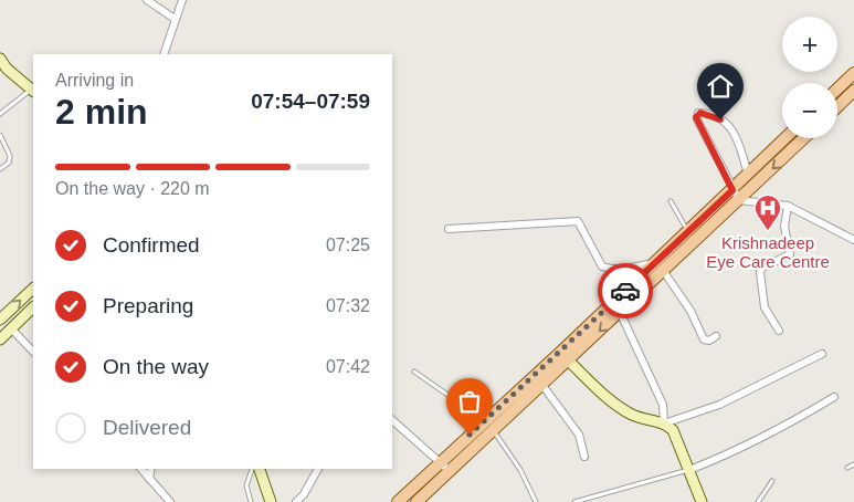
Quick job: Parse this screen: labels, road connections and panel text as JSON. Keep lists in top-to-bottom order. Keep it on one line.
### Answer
{"places":{"hospital":["Krishnadeep Eye Care Centre"]},"page":{"map_buttons":["+","−"],"heading":["2 min","Arriving in","07:54–07:59"],"bar":"On the way · 220 m","list":[["Confirmed","07:25"],["Preparing","07:32"],["On the way","07:42"],"Delivered"]}}
